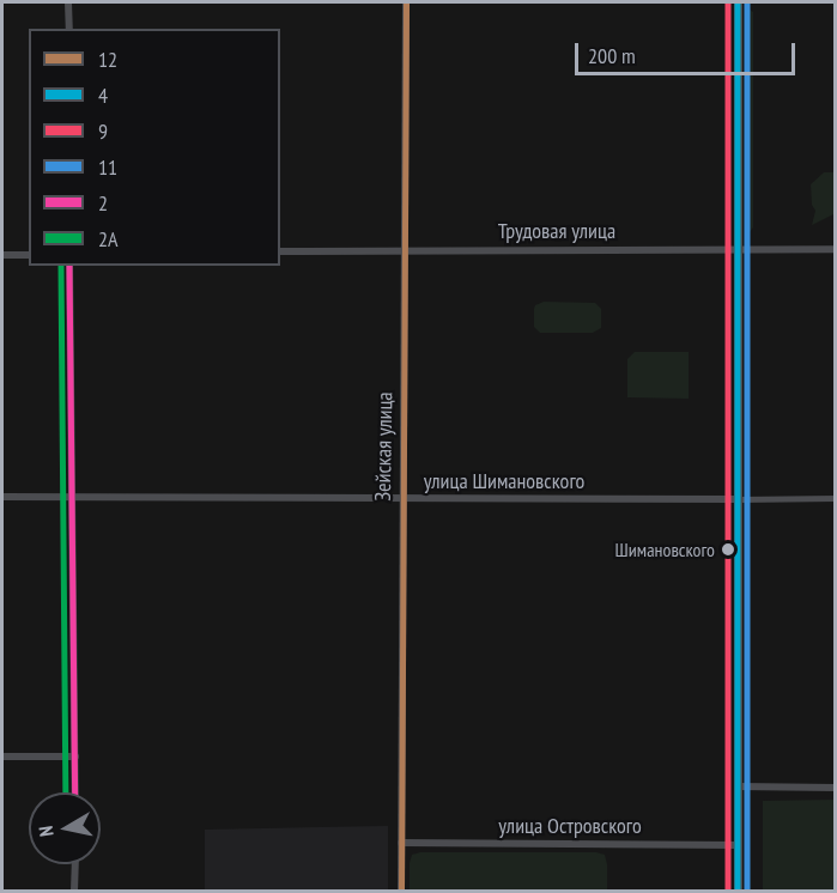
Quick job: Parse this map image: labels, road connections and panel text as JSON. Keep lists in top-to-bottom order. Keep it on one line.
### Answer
{"streets":{"street":["Трудовая улица","Зейская улица","улица Шимановского","улица Островского"]},"crossings":[["Трудовая улица","Зейская улица"],["Зейская улица","улица Шимановского"],["Зейская улица","улица Островского"]],"places":["Шимановского"],"lines":["transit line 12","transit line 4","transit line 9","transit line 11","transit line 2","transit line 2А"],"legend":["12","4","9","11","2","2А"],"scale_bar":"200 m","north":"left"}
